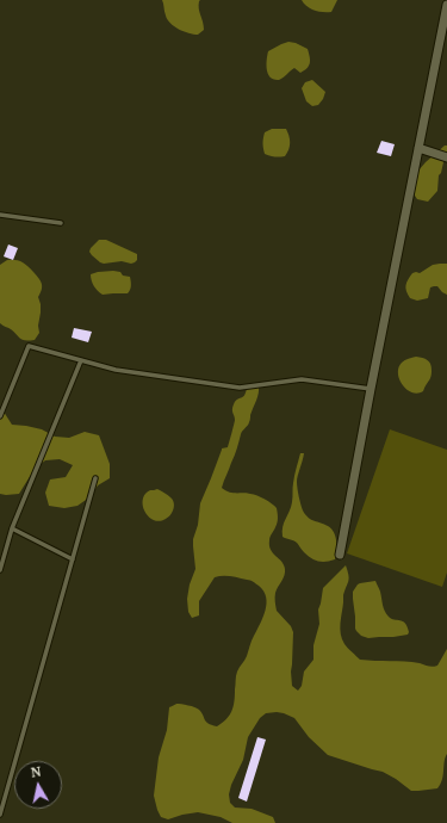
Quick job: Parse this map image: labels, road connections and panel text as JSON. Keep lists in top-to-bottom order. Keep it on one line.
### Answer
{"north":"top"}
